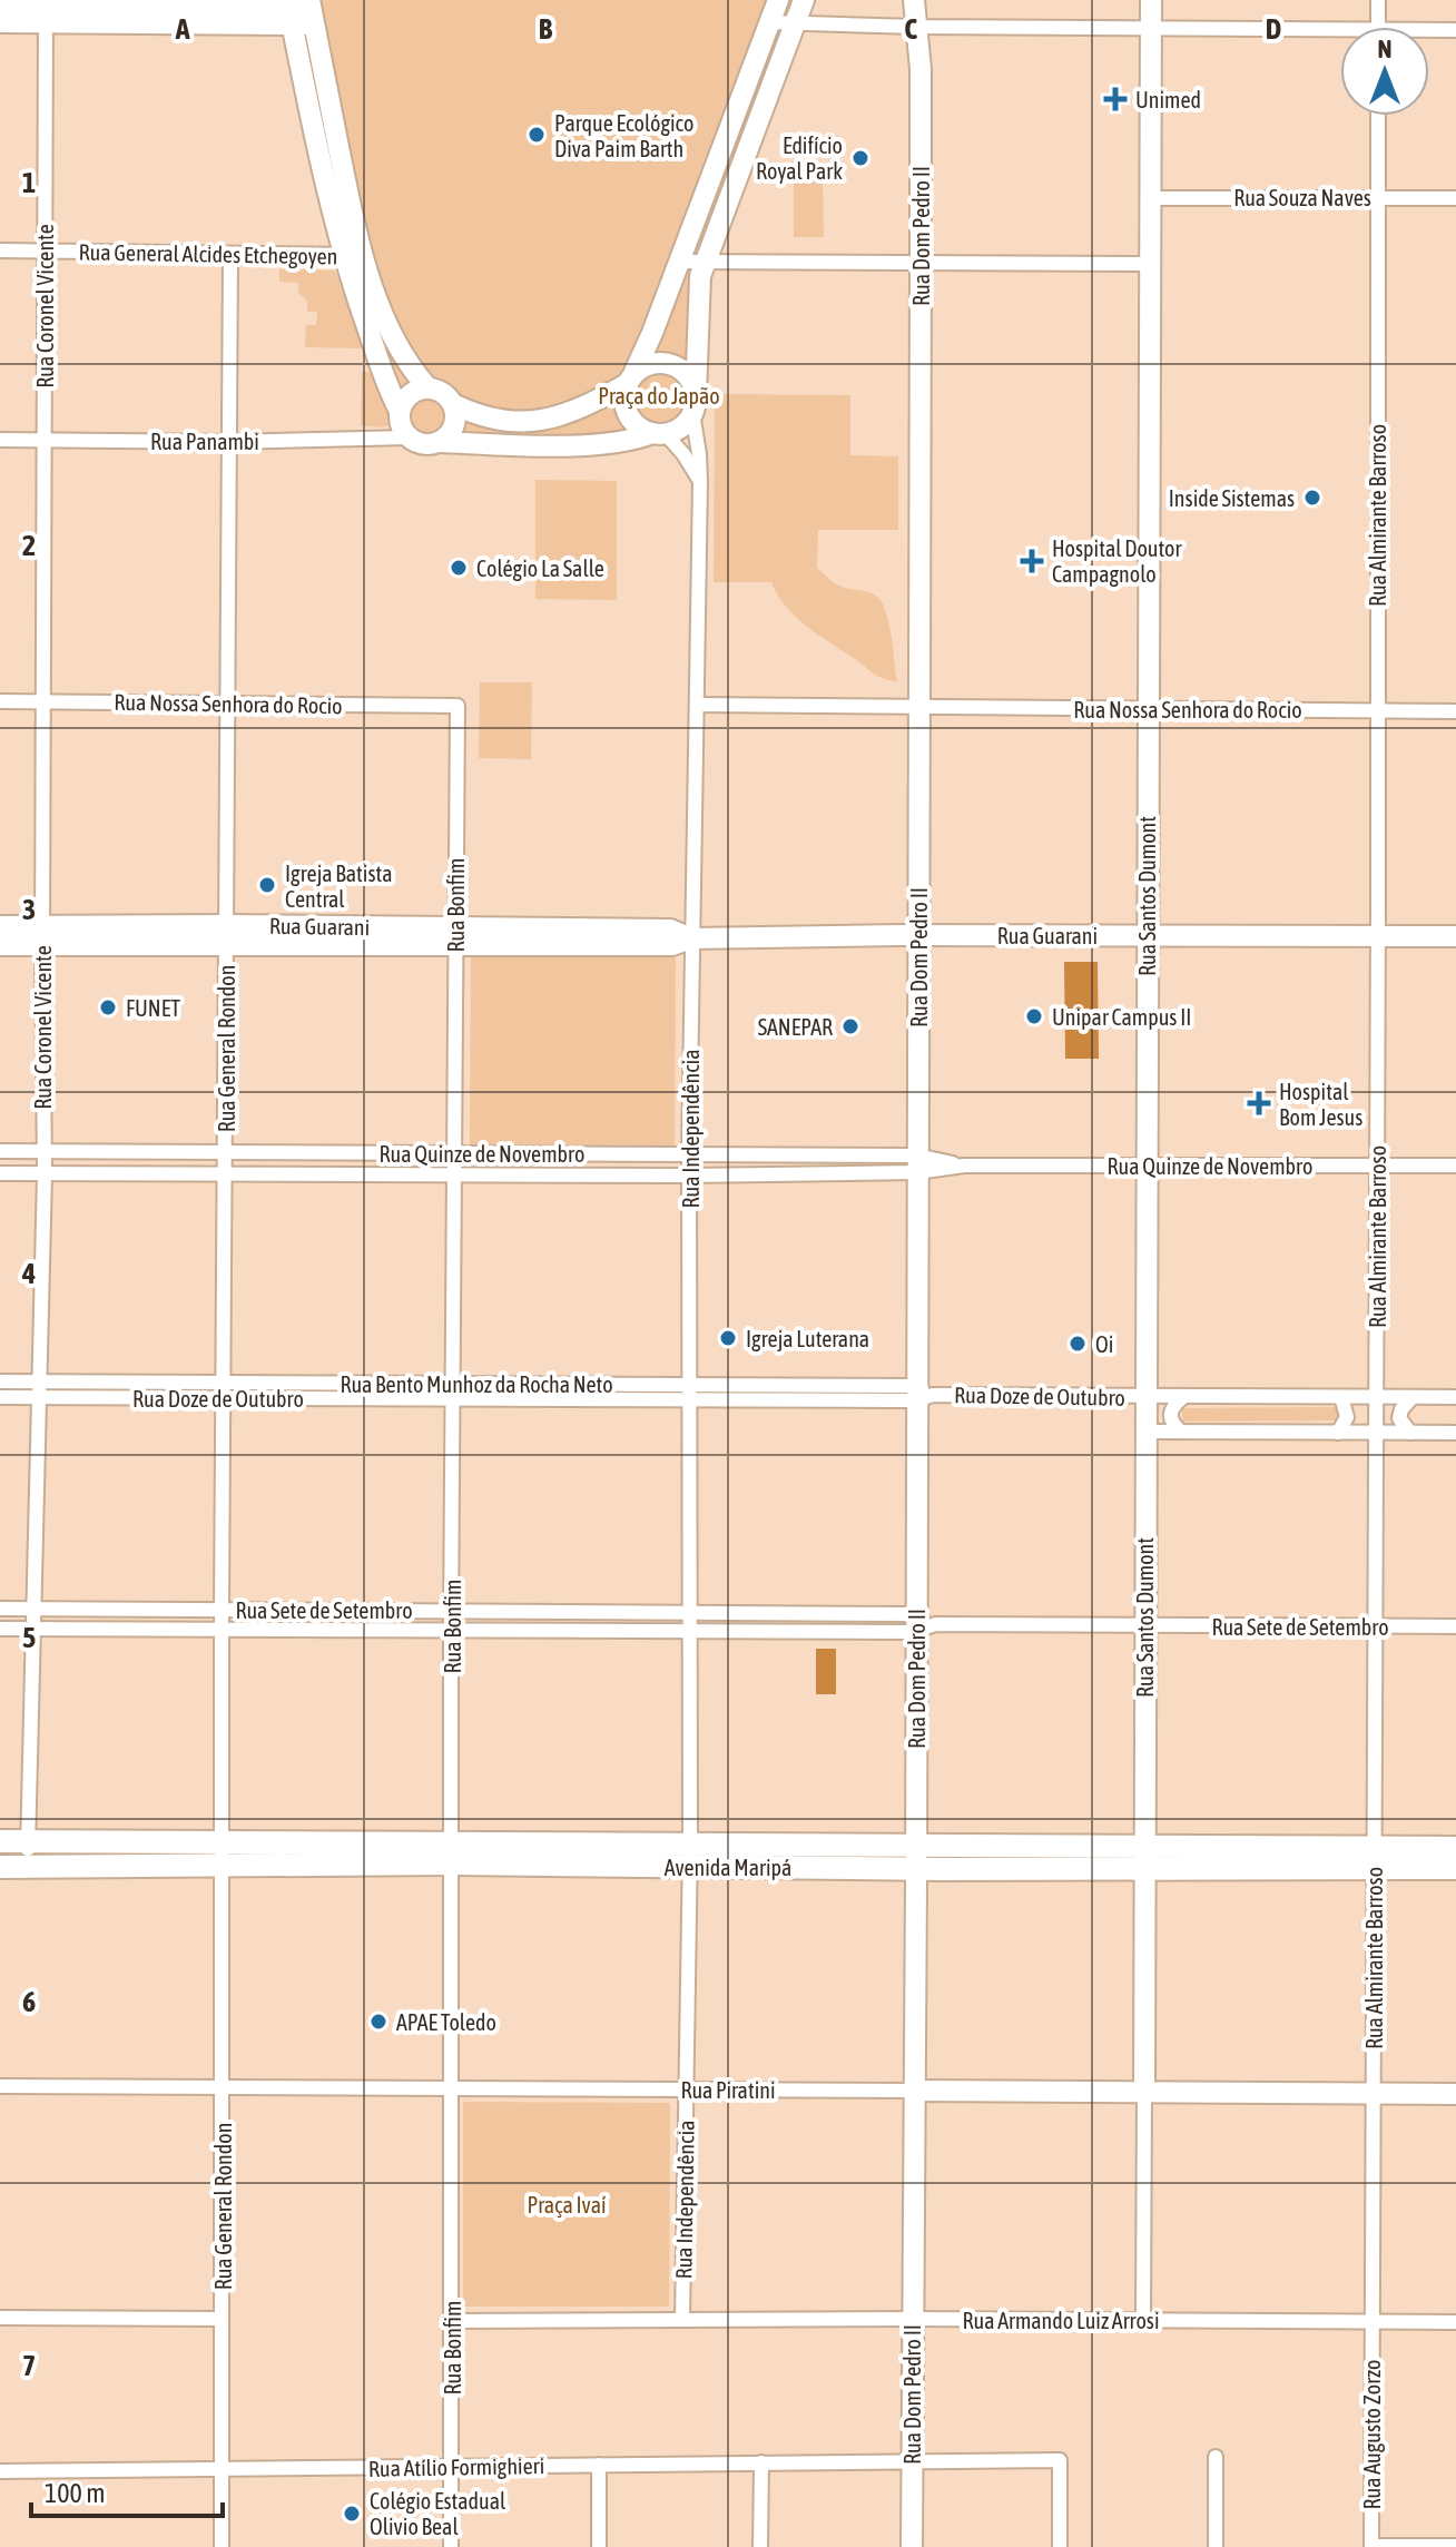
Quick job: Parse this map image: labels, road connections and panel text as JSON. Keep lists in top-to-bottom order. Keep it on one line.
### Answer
{"streets":{"main road":["Avenida Maripá"],"street":["Rua Souza Naves","Rua Dom Pedro II","Rua General Alcides Etchegoyen","Rua Coronel Vicente","Rua Panambi","Rua Almirante Barroso","Rua Nossa Senhora do Rocio","Rua Santos Dumont","Rua Bonfim","Rua Guarani","Rua General Rondon","Rua Independência","Rua Quinze de Novembro","Rua Bento Munhoz da Rocha Neto","Rua Doze de Outubro","Rua Sete de Setembro","Rua Piratini","Rua Armando Luiz Arrosi","Rua Augusto Zorzo","Rua Atílio Formighieri"]},"crossings":[["Rua Souza Naves","Rua Almirante Barroso"],["Rua Souza Naves","Rua Santos Dumont"],["Rua Dom Pedro II","Rua Nossa Senhora do Rocio"],["Rua Dom Pedro II","Rua Guarani"],["Rua Dom Pedro II","Rua Quinze de Novembro"],["Rua Dom Pedro II","Rua Doze de Outubro"],["Rua Dom Pedro II","Rua Sete de Setembro"],["Rua Dom Pedro II","Avenida Maripá"],["Rua Dom Pedro II","Rua Piratini"],["Rua Dom Pedro II","Rua Armando Luiz Arrosi"],["Rua Dom Pedro II","Rua Atílio Formighieri"],["Rua General Alcides Etchegoyen","Rua Coronel Vicente"],["Rua General Alcides Etchegoyen","Rua General Rondon"],["Rua Coronel Vicente","Rua Panambi"],["Rua Coronel Vicente","Rua Nossa Senhora do Rocio"],["Rua Coronel Vicente","Rua Guarani"],["Rua Coronel Vicente","Rua Quinze de Novembro"],["Rua Coronel Vicente","Rua Bento Munhoz da Rocha Neto"],["Rua Coronel Vicente","Rua Sete de Setembro"],["Rua Coronel Vicente","Avenida Maripá"],["Rua Panambi","Rua General Rondon"],["Rua Almirante Barroso","Rua Nossa Senhora do Rocio"],["Rua Almirante Barroso","Rua Guarani"],["Rua Almirante Barroso","Rua Quinze de Novembro"],["Rua Almirante Barroso","Rua Doze de Outubro"],["Rua Almirante Barroso","Rua Sete de Setembro"],["Rua Almirante Barroso","Avenida Maripá"],["Rua Almirante Barroso","Rua Piratini"],["Rua Almirante Barroso","Rua Armando Luiz Arrosi"],["Rua Almirante Barroso","Rua Augusto Zorzo"],["Rua Nossa Senhora do Rocio","Rua Santos Dumont"],["Rua Nossa Senhora do Rocio","Rua Bonfim"],["Rua Nossa Senhora do Rocio","Rua General Rondon"],["Rua Nossa Senhora do Rocio","Rua Independência"],["Rua Santos Dumont","Rua Guarani"],["Rua Santos Dumont","Rua Quinze de Novembro"],["Rua Santos Dumont","Rua Doze de Outubro"],["Rua Santos Dumont","Rua Sete de Setembro"],["Rua Santos Dumont","Avenida Maripá"],["Rua Santos Dumont","Rua Piratini"],["Rua Santos Dumont","Rua Armando Luiz Arrosi"],["Rua Bonfim","Rua Guarani"],["Rua Bonfim","Rua Quinze de Novembro"],["Rua Bonfim","Rua Bento Munhoz da Rocha Neto"],["Rua Bonfim","Rua Sete de Setembro"],["Rua Bonfim","Avenida Maripá"],["Rua Bonfim","Rua Piratini"],["Rua Bonfim","Rua Armando Luiz Arrosi"],["Rua Bonfim","Rua Atílio Formighieri"],["Rua Guarani","Rua General Rondon"],["Rua Guarani","Rua Independência"],["Rua General Rondon","Rua Quinze de Novembro"],["Rua General Rondon","Rua Bento Munhoz da Rocha Neto"],["Rua General Rondon","Rua Sete de Setembro"],["Rua General Rondon","Avenida Maripá"],["Rua General Rondon","Rua Piratini"],["Rua General Rondon","Rua Atílio Formighieri"],["Rua Independência","Rua Quinze de Novembro"],["Rua Independência","Rua Bento Munhoz da Rocha Neto"],["Rua Independência","Rua Doze de Outubro"],["Rua Independência","Rua Sete de Setembro"],["Rua Independência","Avenida Maripá"],["Rua Independência","Rua Piratini"],["Rua Independência","Rua Armando Luiz Arrosi"],["Rua Bento Munhoz da Rocha Neto","Rua Doze de Outubro"],["Rua Armando Luiz Arrosi","Rua Augusto Zorzo"]],"parks":["Praça do Japão","Praça Ivaí"],"places":{"health":["Unimed","Hospital Doutor Campagnolo","Hospital Bom Jesus"],"other":["Parque Ecológico Diva Paim Barth","Edifício Royal Park","Inside Sistemas","Colégio La Salle","Igreja Batista Central","FUNET","Unipar Campus II","SANEPAR","Igreja Luterana","Oi","APAE Toledo","Colégio Estadual Olivio Beal"]},"scale_bar":"100 m","north":"top","grid":{"columns":["A","B","C","D"],"rows":["1","2","3","4","5","6","7"]}}
